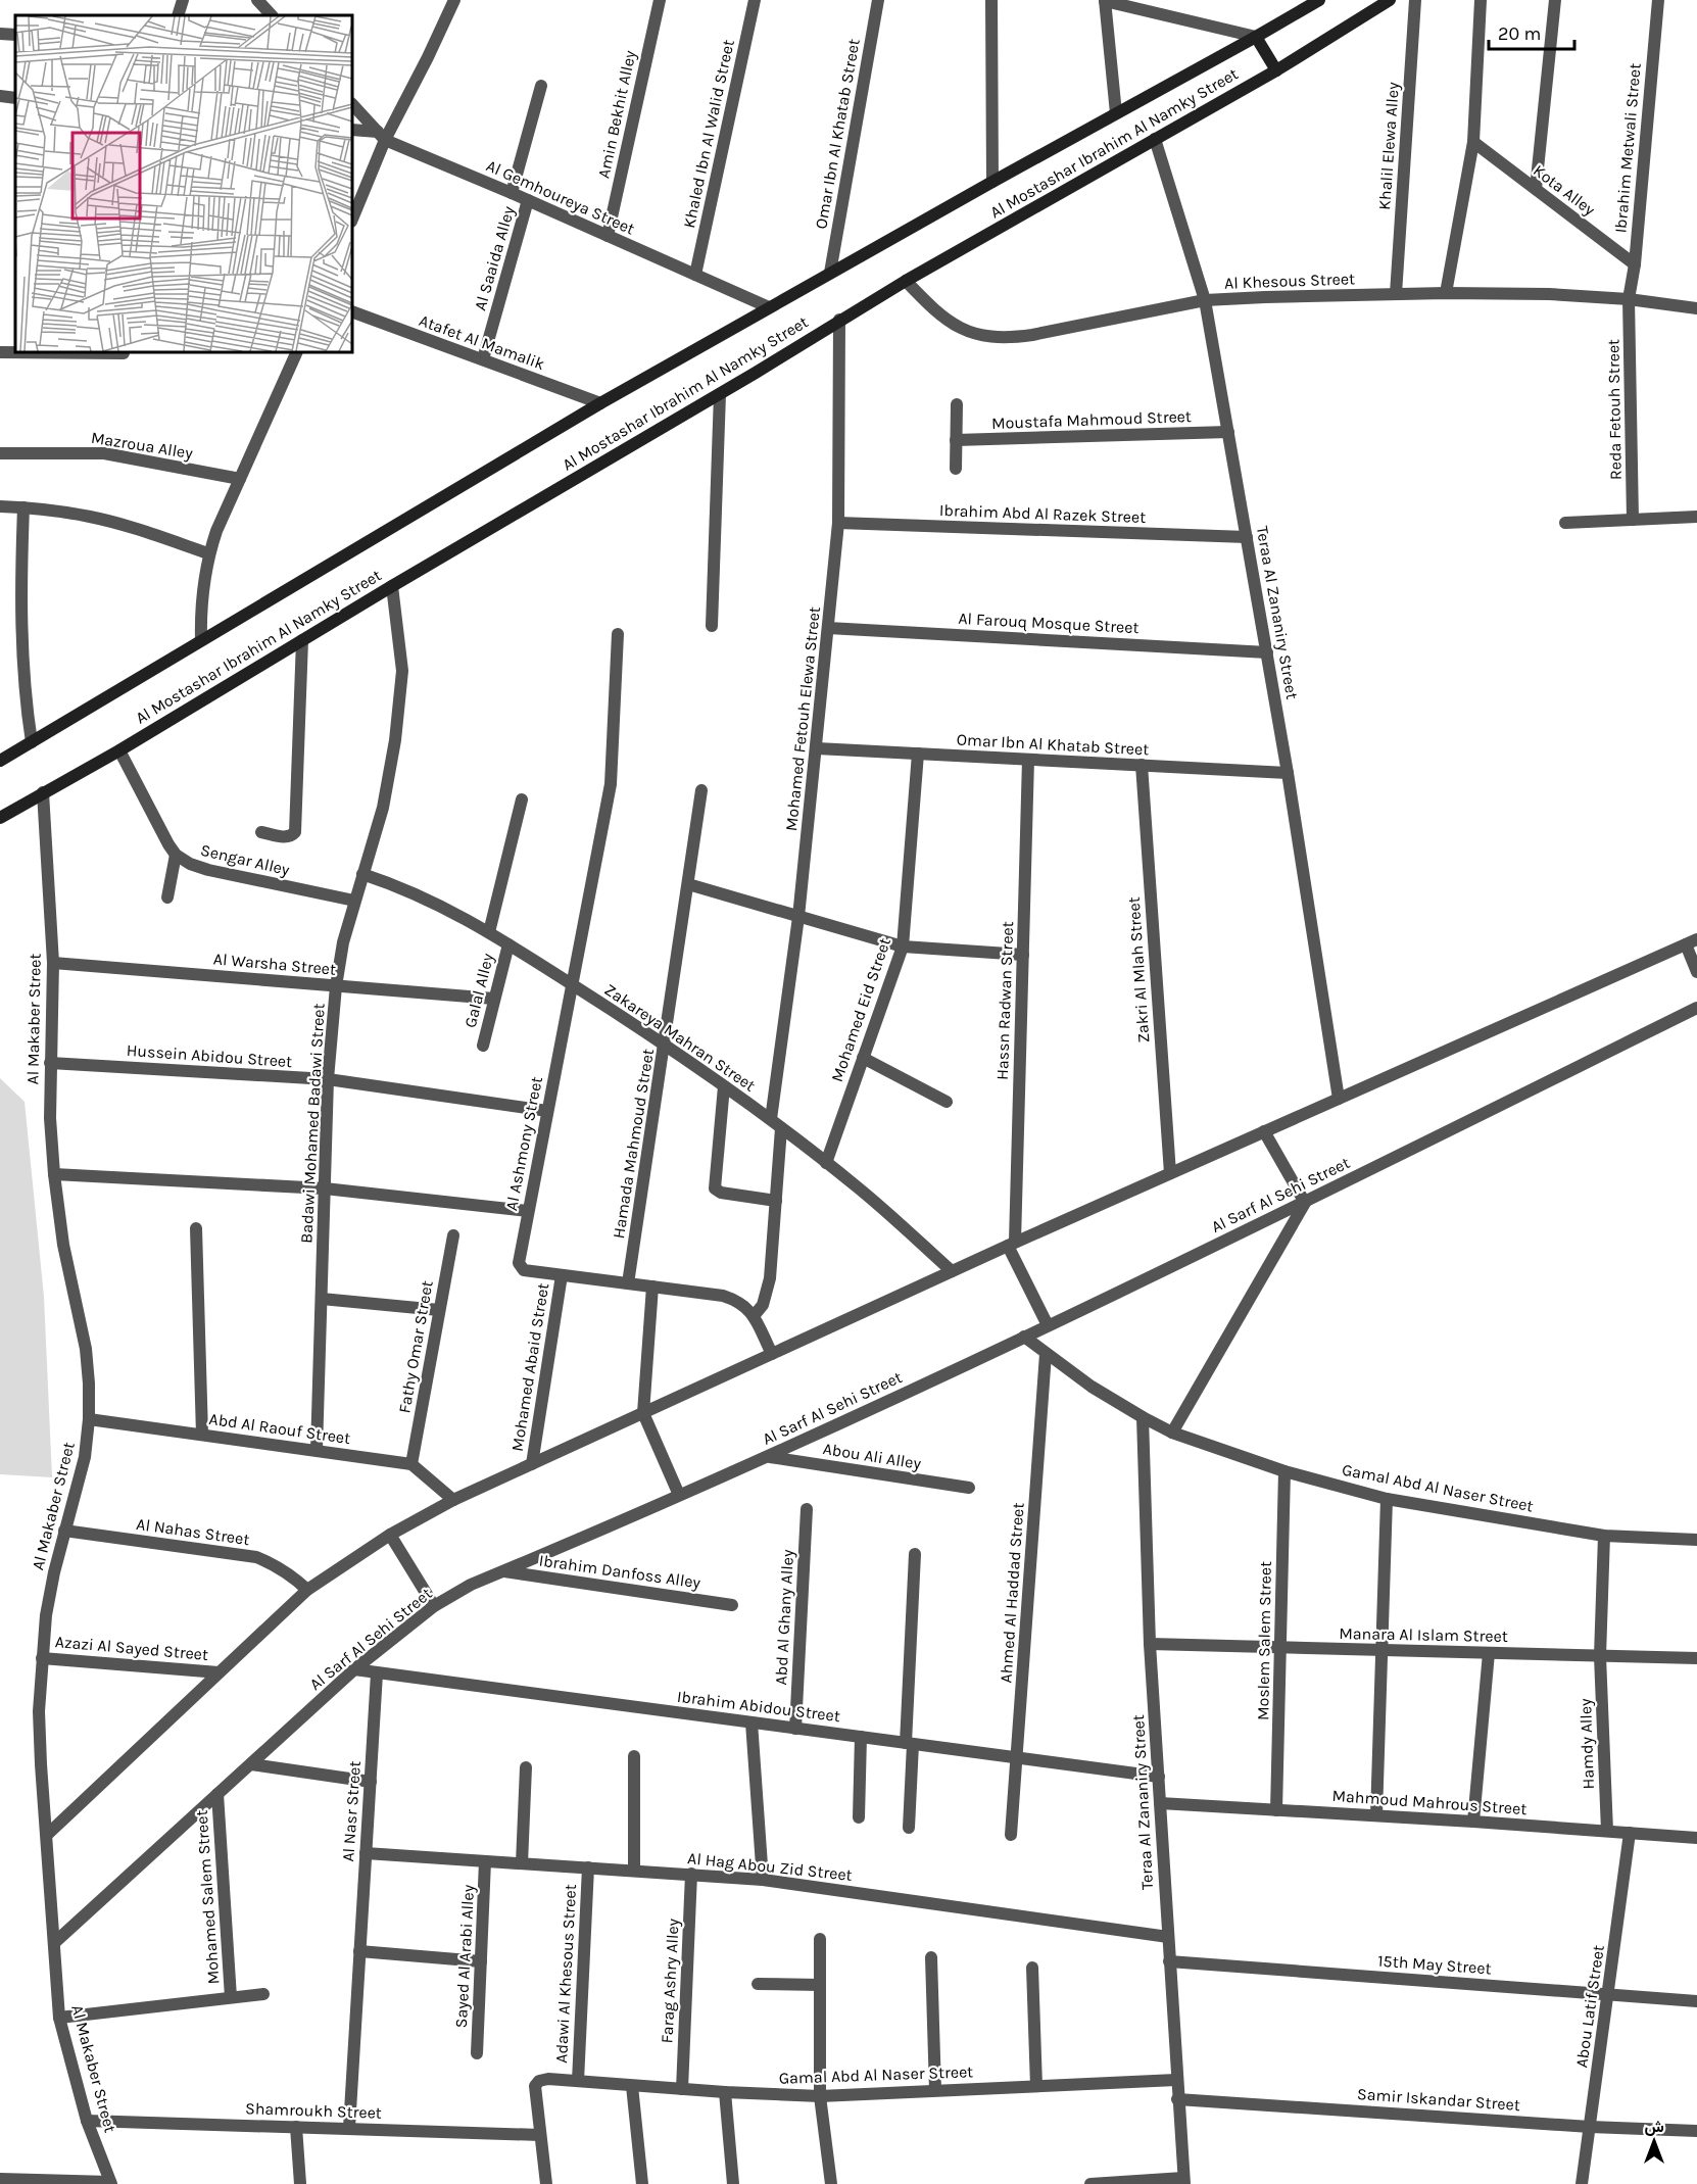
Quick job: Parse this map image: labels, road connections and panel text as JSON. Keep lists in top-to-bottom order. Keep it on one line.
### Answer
{"streets":{"main road":["Al Mostashar Ibrahim Al Namky Street"],"street":["Amin Bekhit Alley","Khaled Ibn Al Walid Street","Omar Ibn Al Khatab Street","Khalil Elewa Alley","Ibrahim Metwali Street","Kota Alley","Al Gemhoureya Street","Al Saaida Alley","Al Khesous Street","Atafet Al Mamalik","Reda Fetouh Street","Moustafa Mahmoud Street","Mazroua Alley","Ibrahim Abd Al Razek Street","Teraa Al Zananiry Street","Al Farouq Mosque Street","Mohamed Fetouh Elewa Street","Sengar Alley","Al Warsha Street","Zakri Al Mlah Street","Galal Alley","Hassn Radwan Street","Mohamed Eid Street","Al Makaber Street","Zakareya Mahran Street","Hussein Abidou Street","Badawi Mohamed Badawi Street","Al Ashmony Street","Hamada Mahmoud Street","Al Sarf Al Sehi Street","Fathy Omar Street","Mohamed Abaid Street","Abd Al Raouf Street","Abou Ali Alley","Gamal Abd Al Naser Street","Al Nahas Street","Ibrahim Danfoss Alley","Ahmed Al Haddad Street","Abd Al Ghany Alley","Manara Al Islam Street","Moslem Salem Street","Azazi Al Sayed Street","Ibrahim Abidou Street","Hamdy Alley","Mahmoud Mahrous Street","Al Nasr Street","Al Hag Abou Zid Street","Mohamed Salem Street","Sayed Al Arabi Alley","15th May Street","Adawi Al Khesous Street","Farag Ashry Alley","Abou Latif Street","Samir Iskandar Street","Shamroukh Street"]},"crossings":[["Amin Bekhit Alley","Al Gemhoureya Street"],["Khaled Ibn Al Walid Street","Al Gemhoureya Street"],["Omar Ibn Al Khatab Street","Al Mostashar Ibrahim Al Namky Street"],["Omar Ibn Al Khatab Street","Teraa Al Zananiry Street"],["Omar Ibn Al Khatab Street","Mohamed Fetouh Elewa Street"],["Omar Ibn Al Khatab Street","Zakri Al Mlah Street"],["Omar Ibn Al Khatab Street","Hassn Radwan Street"],["Omar Ibn Al Khatab Street","Mohamed Eid Street"],["Al Mostashar Ibrahim Al Namky Street","Al Gemhoureya Street"],["Al Mostashar Ibrahim Al Namky Street","Al Khesous Street"],["Al Mostashar Ibrahim Al Namky Street","Atafet Al Mamalik"],["Al Mostashar Ibrahim Al Namky Street","Teraa Al Zananiry Street"],["Al Mostashar Ibrahim Al Namky Street","Mohamed Fetouh Elewa Street"],["Al Mostashar Ibrahim Al Namky Street","Sengar Alley"],["Al Mostashar Ibrahim Al Namky Street","Al Makaber Street"],["Al Mostashar Ibrahim Al Namky Street","Badawi Mohamed Badawi Street"],["Khalil Elewa Alley","Al Khesous Street"],["Ibrahim Metwali Street","Kota Alley"],["Ibrahim Metwali Street","Al Khesous Street"],["Ibrahim Metwali Street","Reda Fetouh Street"],["Al Gemhoureya Street","Al Saaida Alley"],["Al Saaida Alley","Atafet Al Mamalik"],["Al Khesous Street","Reda Fetouh Street"],["Al Khesous Street","Teraa Al Zananiry Street"],["Moustafa Mahmoud Street","Teraa Al Zananiry Street"],["Ibrahim Abd Al Razek Street","Teraa Al Zananiry Street"],["Ibrahim Abd Al Razek Street","Mohamed Fetouh Elewa Street"],["Teraa Al Zananiry Street","Al Farouq Mosque Street"],["Teraa Al Zananiry Street","Gamal Abd Al Naser Street"],["Teraa Al Zananiry Street","Manara Al Islam Street"],["Teraa Al Zananiry Street","Ibrahim Abidou Street"],["Teraa Al Zananiry Street","Mahmoud Mahrous Street"],["Teraa Al Zananiry Street","Al Hag Abou Zid Street"],["Teraa Al Zananiry Street","15th May Street"],["Teraa Al Zananiry Street","Samir Iskandar Street"],["Al Farouq Mosque Street","Mohamed Fetouh Elewa Street"],["Mohamed Fetouh Elewa Street","Zakareya Mahran Street"],["Sengar Alley","Badawi Mohamed Badawi Street"],["Al Warsha Street","Galal Alley"],["Al Warsha Street","Al Makaber Street"],["Al Warsha Street","Badawi Mohamed Badawi Street"],["Galal Alley","Zakareya Mahran Street"],["Mohamed Eid Street","Zakareya Mahran Street"],["Al Makaber Street","Hussein Abidou Street"],["Al Makaber Street","Al Sarf Al Sehi Street"],["Al Makaber Street","Abd Al Raouf Street"],["Al Makaber Street","Al Nahas Street"],["Al Makaber Street","Azazi Al Sayed Street"],["Al Makaber Street","Shamroukh Street"],["Zakareya Mahran Street","Badawi Mohamed Badawi Street"],["Zakareya Mahran Street","Al Ashmony Street"],["Zakareya Mahran Street","Hamada Mahmoud Street"],["Hussein Abidou Street","Badawi Mohamed Badawi Street"],["Hussein Abidou Street","Al Ashmony Street"],["Badawi Mohamed Badawi Street","Abd Al Raouf Street"],["Al Ashmony Street","Mohamed Abaid Street"],["Al Sarf Al Sehi Street","Abou Ali Alley"],["Al Sarf Al Sehi Street","Gamal Abd Al Naser Street"],["Al Sarf Al Sehi Street","Ibrahim Danfoss Alley"],["Al Sarf Al Sehi Street","Ibrahim Abidou Street"],["Al Sarf Al Sehi Street","Mohamed Salem Street"],["Fathy Omar Street","Abd Al Raouf Street"],["Gamal Abd Al Naser Street","Ahmed Al Haddad Street"],["Gamal Abd Al Naser Street","Moslem Salem Street"],["Gamal Abd Al Naser Street","Hamdy Alley"],["Gamal Abd Al Naser Street","Adawi Al Khesous Street"],["Gamal Abd Al Naser Street","Farag Ashry Alley"],["Gamal Abd Al Naser Street","Shamroukh Street"],["Ahmed Al Haddad Street","Ibrahim Abidou Street"],["Abd Al Ghany Alley","Ibrahim Abidou Street"],["Manara Al Islam Street","Moslem Salem Street"],["Manara Al Islam Street","Hamdy Alley"],["Moslem Salem Street","Mahmoud Mahrous Street"],["Ibrahim Abidou Street","Al Nasr Street"],["Hamdy Alley","Mahmoud Mahrous Street"],["Mahmoud Mahrous Street","Abou Latif Street"],["Al Nasr Street","Al Hag Abou Zid Street"],["Al Nasr Street","Shamroukh Street"],["Al Hag Abou Zid Street","Sayed Al Arabi Alley"],["Al Hag Abou Zid Street","Adawi Al Khesous Street"],["Al Hag Abou Zid Street","Farag Ashry Alley"],["15th May Street","Abou Latif Street"],["Abou Latif Street","Samir Iskandar Street"]],"scale_bar":"20 m","north":"top"}
